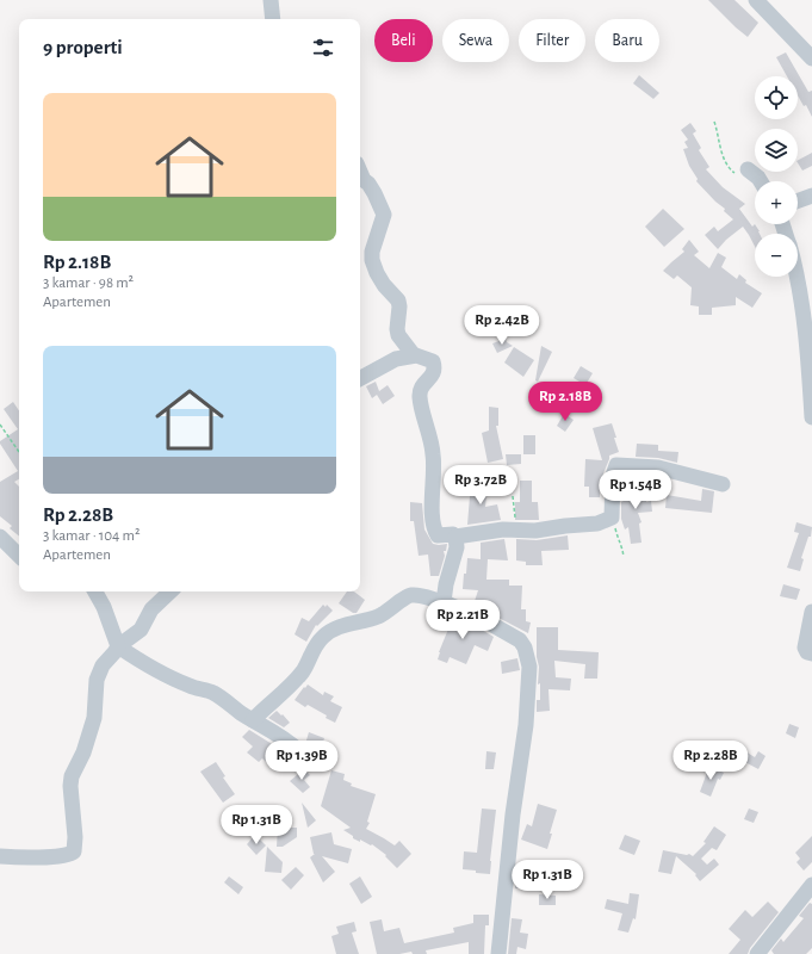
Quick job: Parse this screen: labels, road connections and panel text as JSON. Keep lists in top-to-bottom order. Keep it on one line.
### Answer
{"page":{"chip":["Beli","Sewa","Filter","Baru"],"heading":"9 properti","map_buttons":["+","−"],"list":[{"name":"Rp 2.18B","note":"3 kamar · 98 m² · Apartemen"},{"name":"Rp 2.28B","note":"3 kamar · 104 m² · Apartemen"}],"price":["Rp 2.42B","Rp 2.18B","Rp 3.72B","Rp 1.54B","Rp 2.21B","Rp 1.39B","Rp 2.28B","Rp 1.31B","Rp 1.31B"]}}
